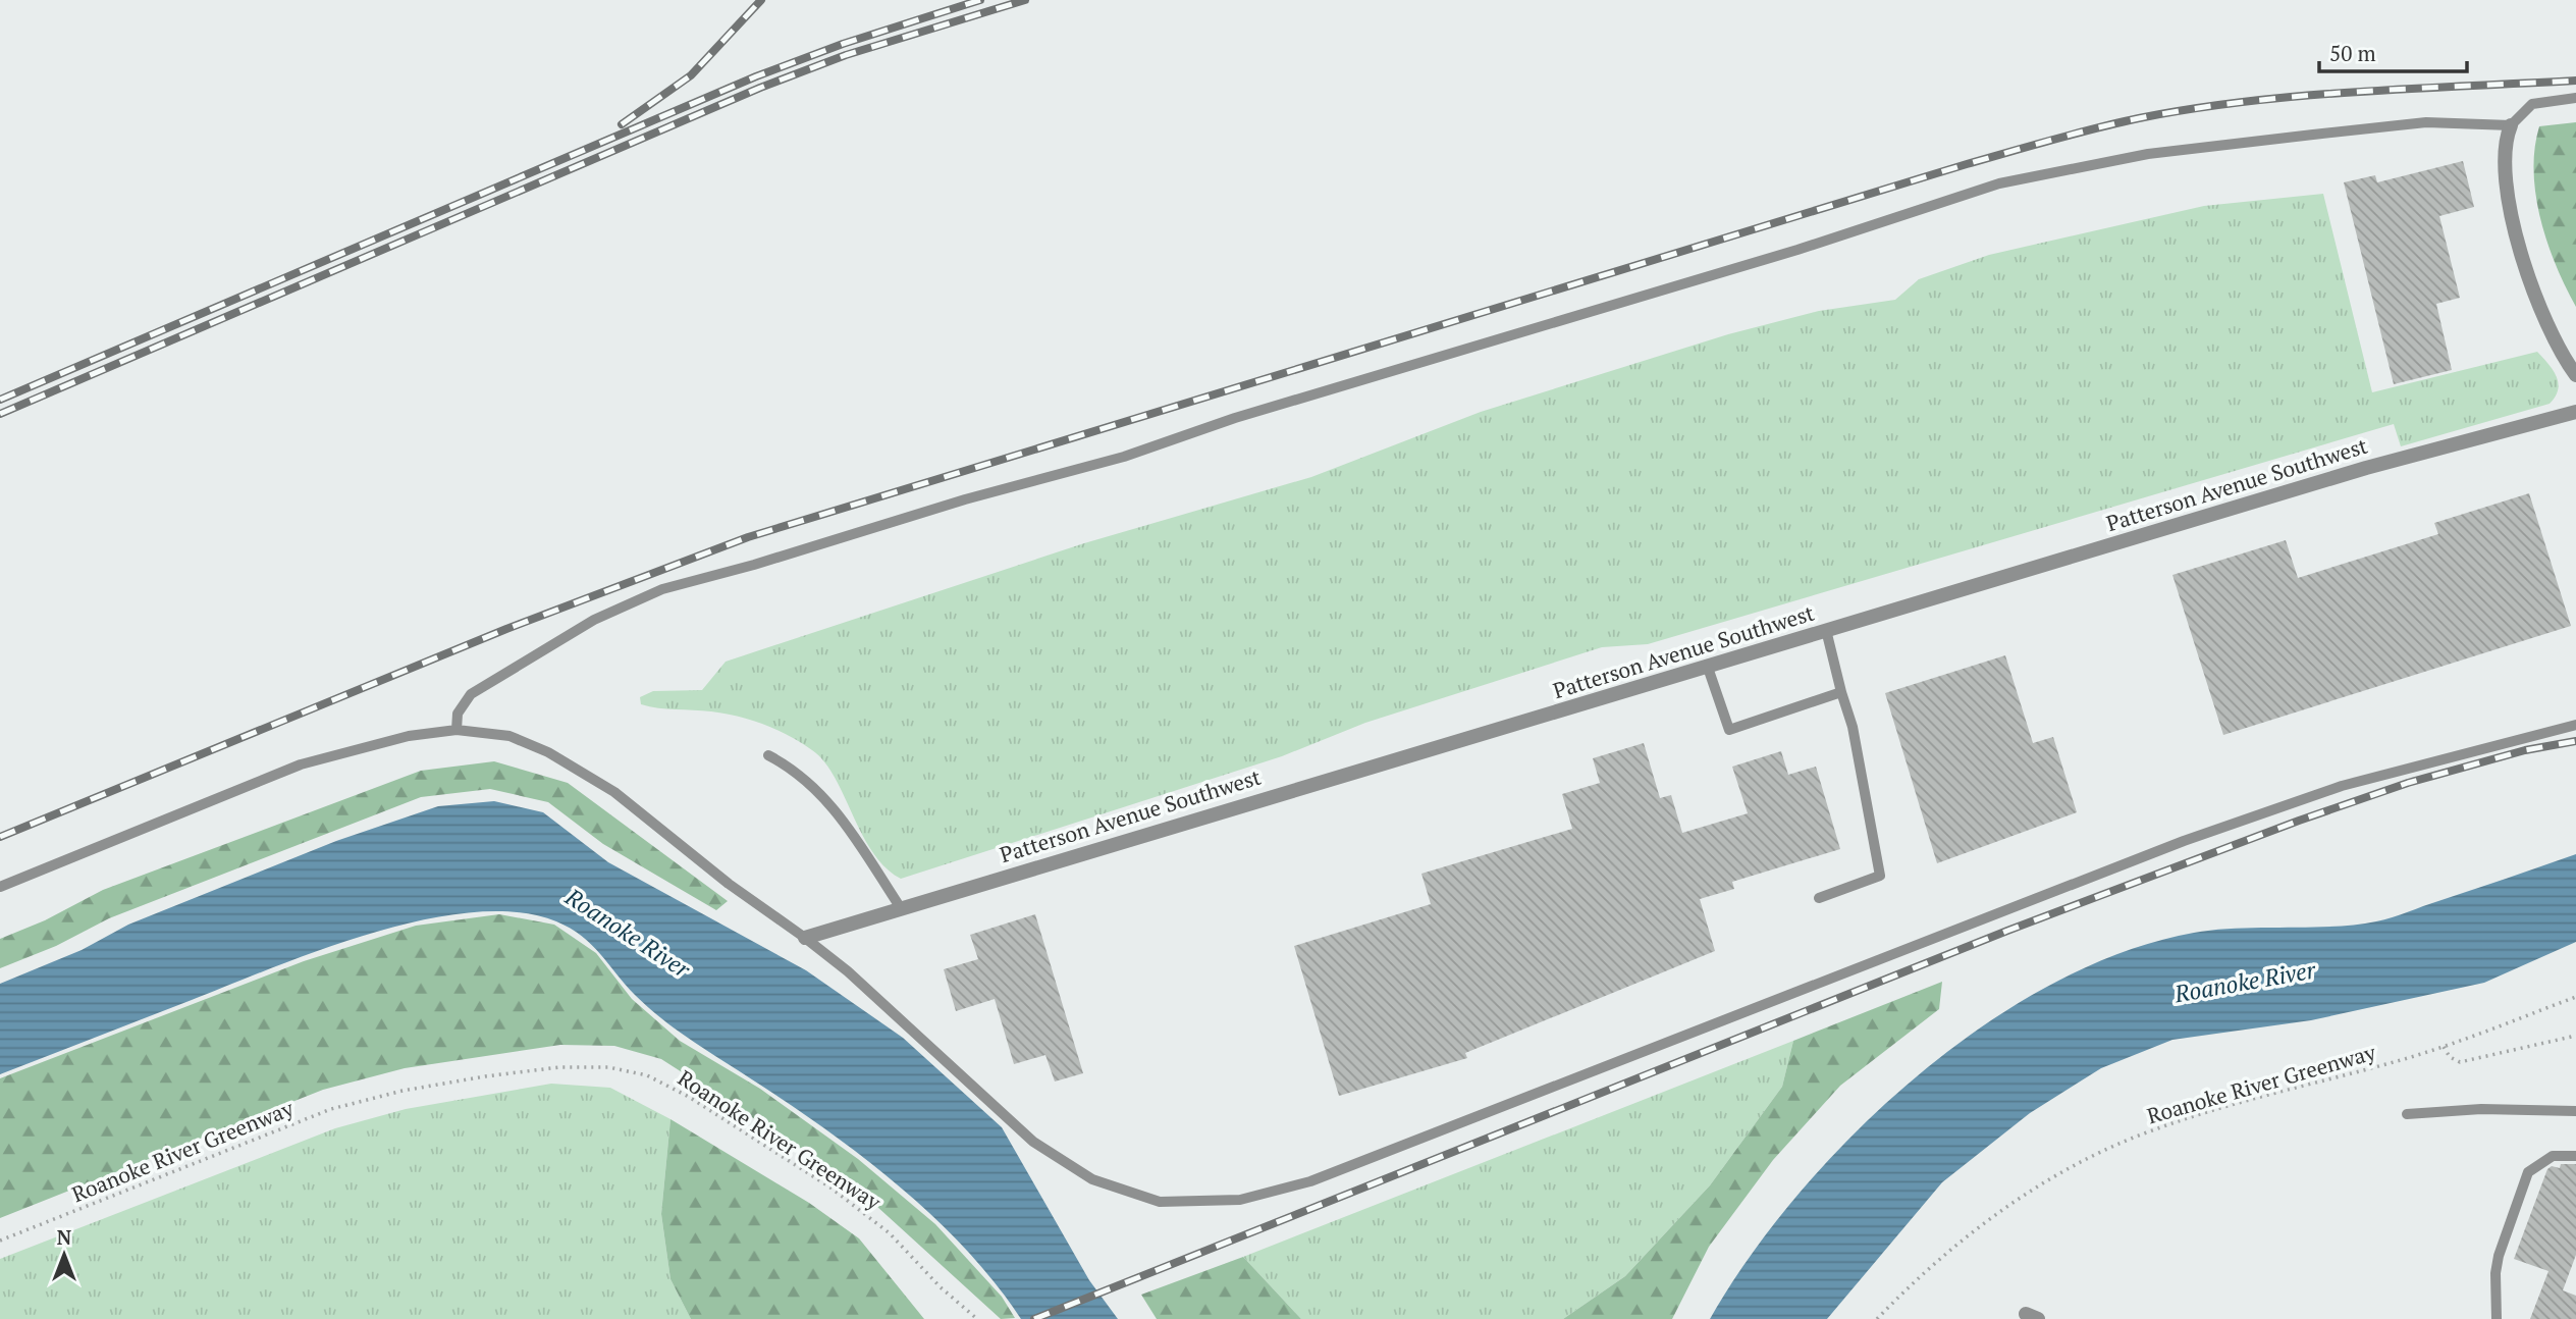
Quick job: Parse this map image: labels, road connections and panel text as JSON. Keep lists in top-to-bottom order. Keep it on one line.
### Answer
{"streets":{"street":["Patterson Avenue Southwest"],"path":["Roanoke River Greenway"]},"water":["Roanoke River"],"scale_bar":"50 m","north":"top"}
